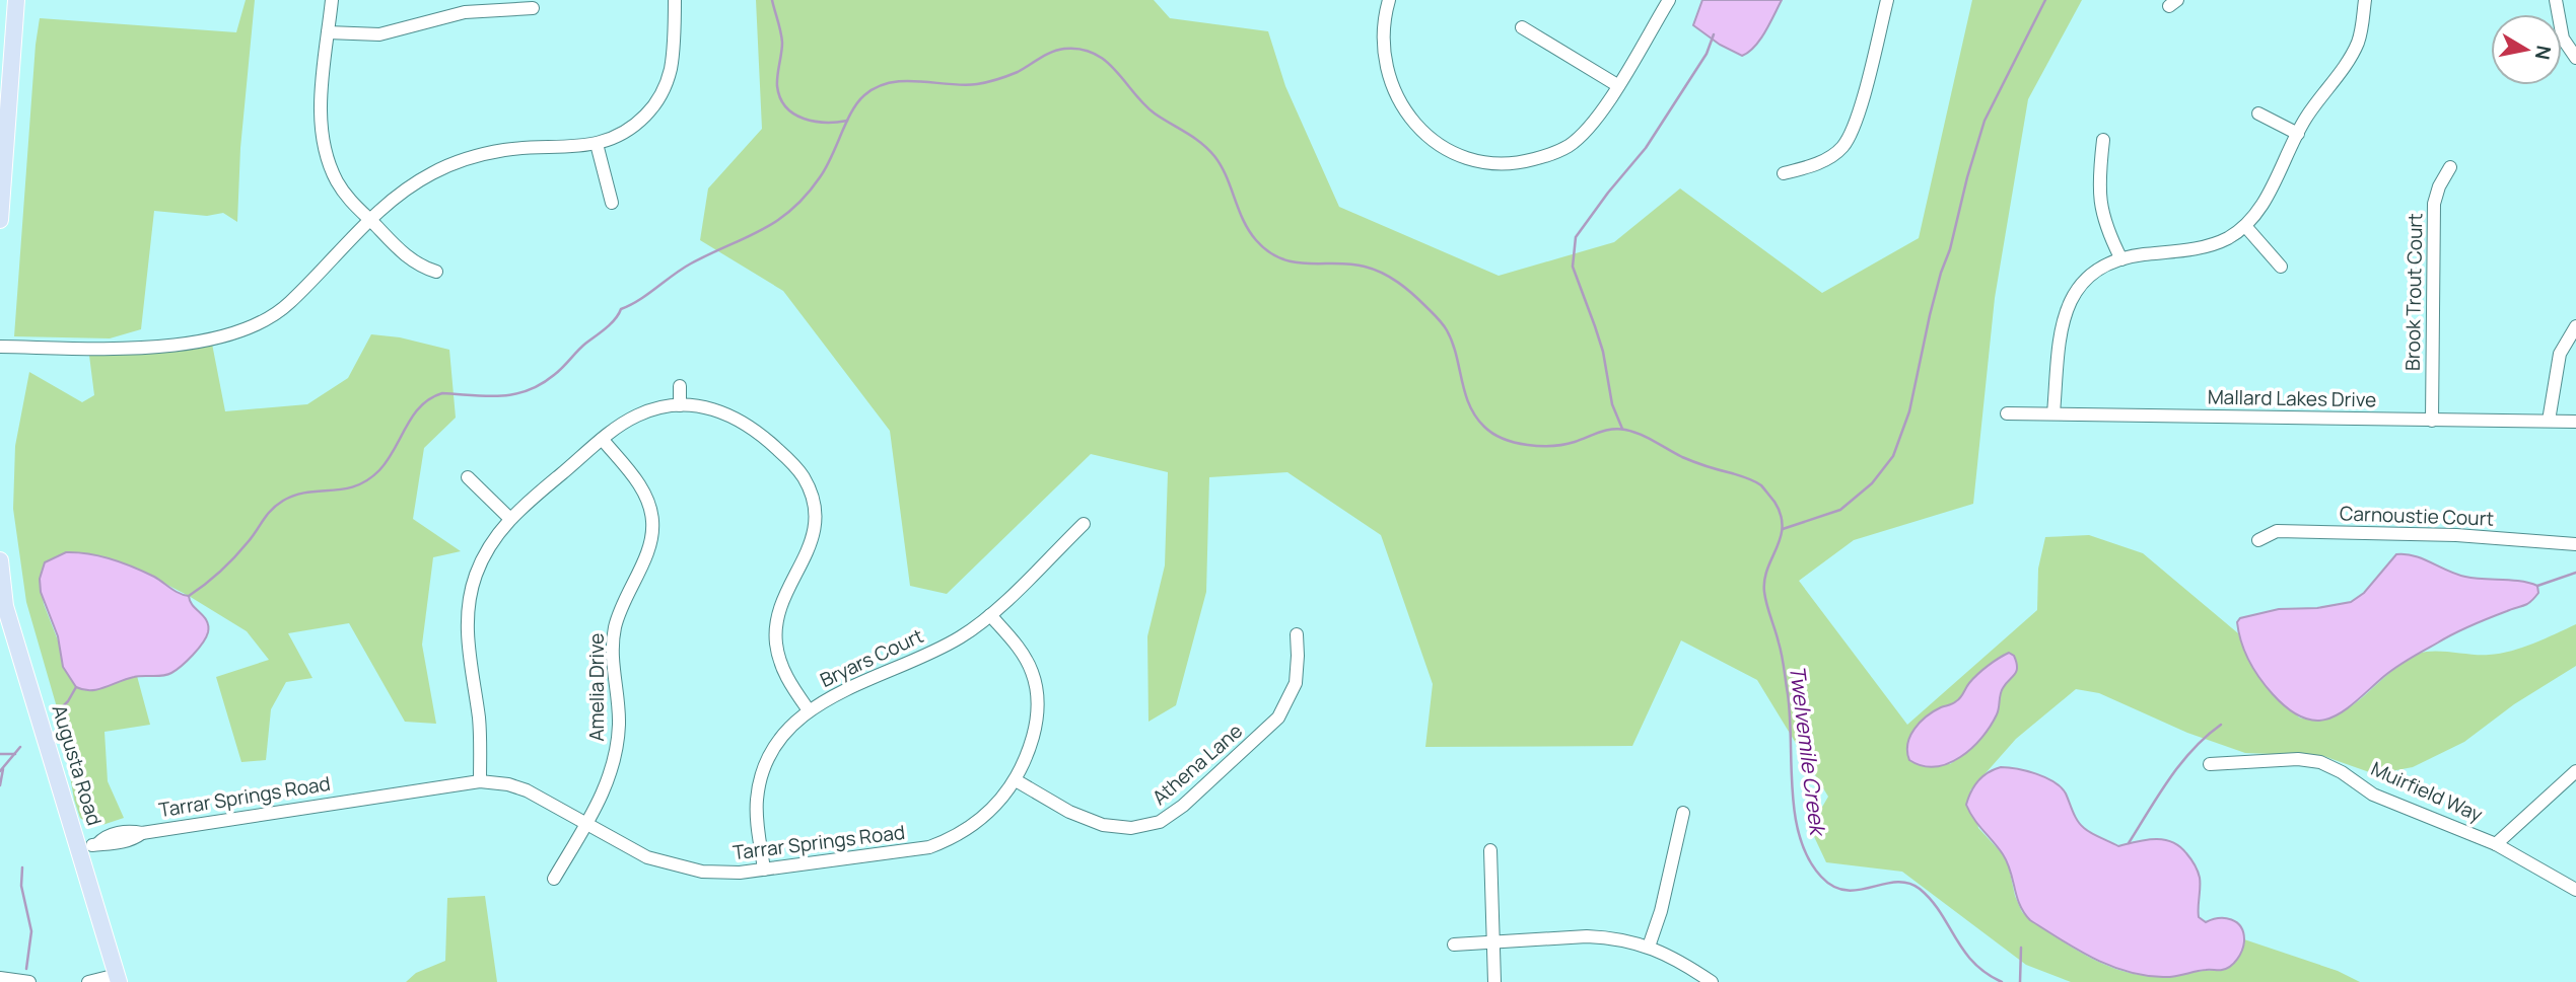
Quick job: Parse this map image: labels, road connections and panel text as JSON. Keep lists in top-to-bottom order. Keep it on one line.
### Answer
{"streets":{"main road":["Augusta Road"],"street":["Brook Trout Court","Mallard Lakes Drive","Carnoustie Court","Bryars Court","Amelia Drive","Athena Lane","Muirfield Way","Tarrar Springs Road"]},"crossings":[["Brook Trout Court","Mallard Lakes Drive"],["Bryars Court","Tarrar Springs Road"],["Amelia Drive","Tarrar Springs Road"],["Athena Lane","Tarrar Springs Road"],["Augusta Road","Tarrar Springs Road"]],"water":["Twelvemile Creek"],"north":"right"}
